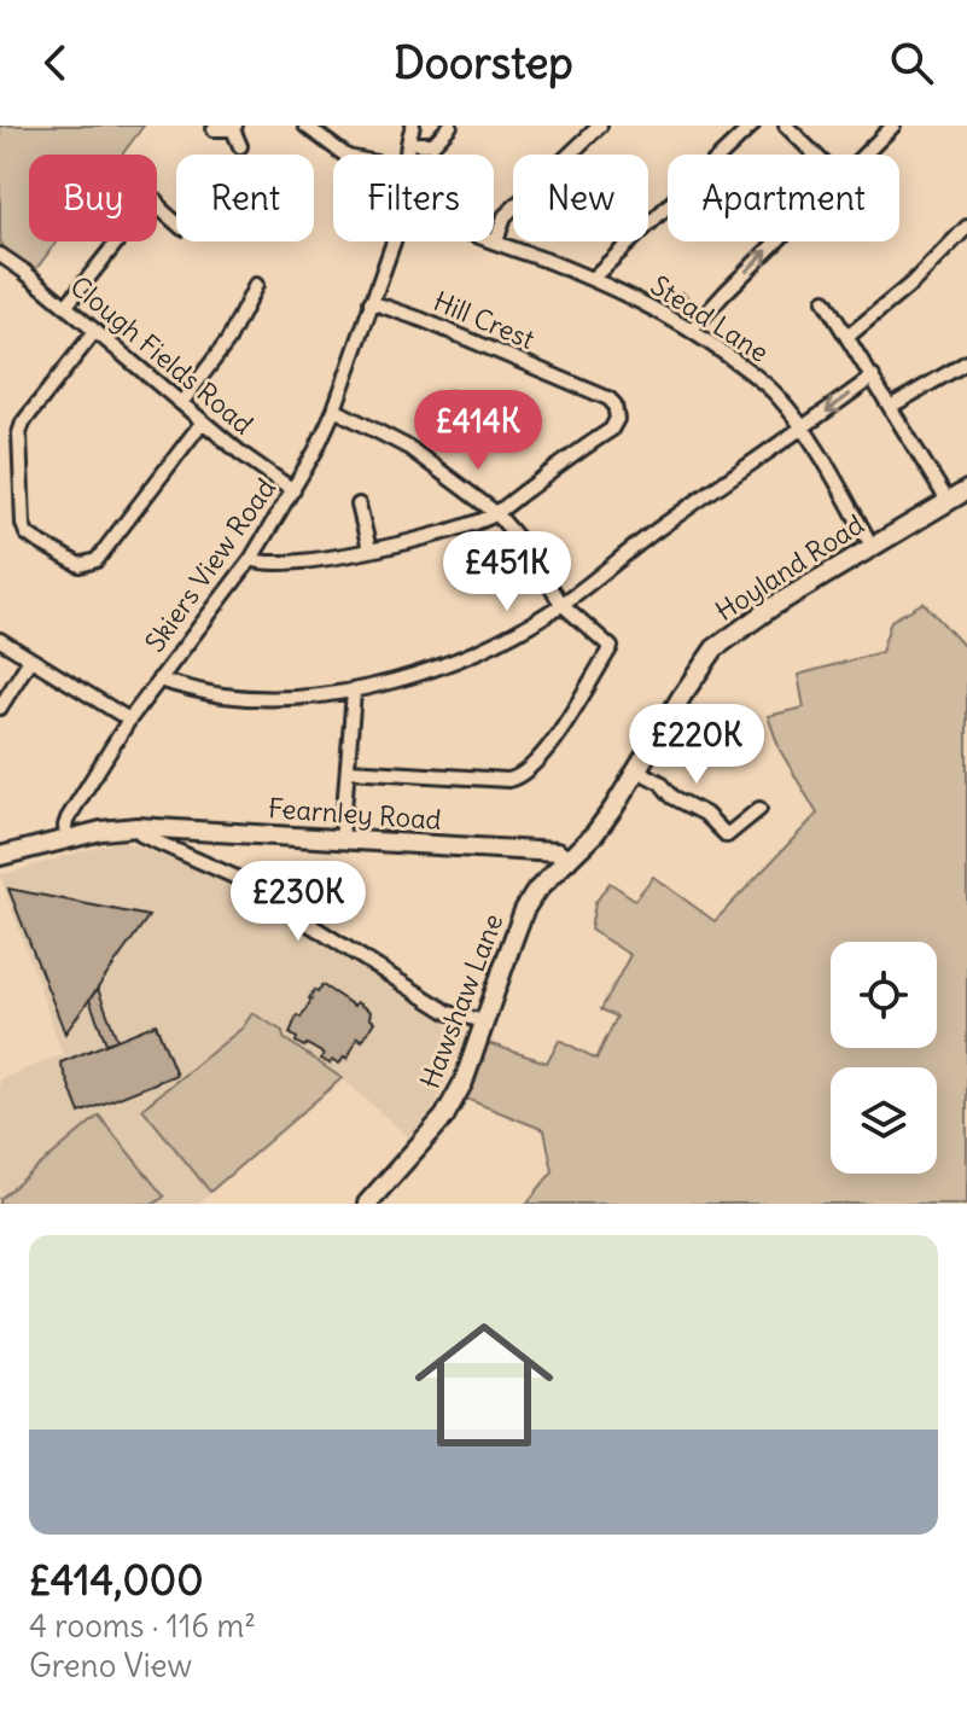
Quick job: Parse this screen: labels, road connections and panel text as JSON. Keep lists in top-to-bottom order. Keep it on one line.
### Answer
{"streets":{"main road":["Hoyland Road","Fearnley Road","Hawshaw Lane"],"street":["Stead Lane","Hill Crest","Clough Fields Road","Skiers View Road"]},"crossings":[["Stead Lane","Hoyland Road"],["Hill Crest","Skiers View Road"],["Clough Fields Road","Skiers View Road"],["Skiers View Road","Fearnley Road"],["Hoyland Road","Fearnley Road"],["Hoyland Road","Hawshaw Lane"],["Fearnley Road","Hawshaw Lane"]],"page":{"header":"Doorstep","chip":["Buy","Rent","Filters","New","Apartment"],"price":["£414K","£451K","£220K","£230K"],"list":[{"name":"£414,000","note":"4 rooms · 116 m² · Greno View"}]}}
